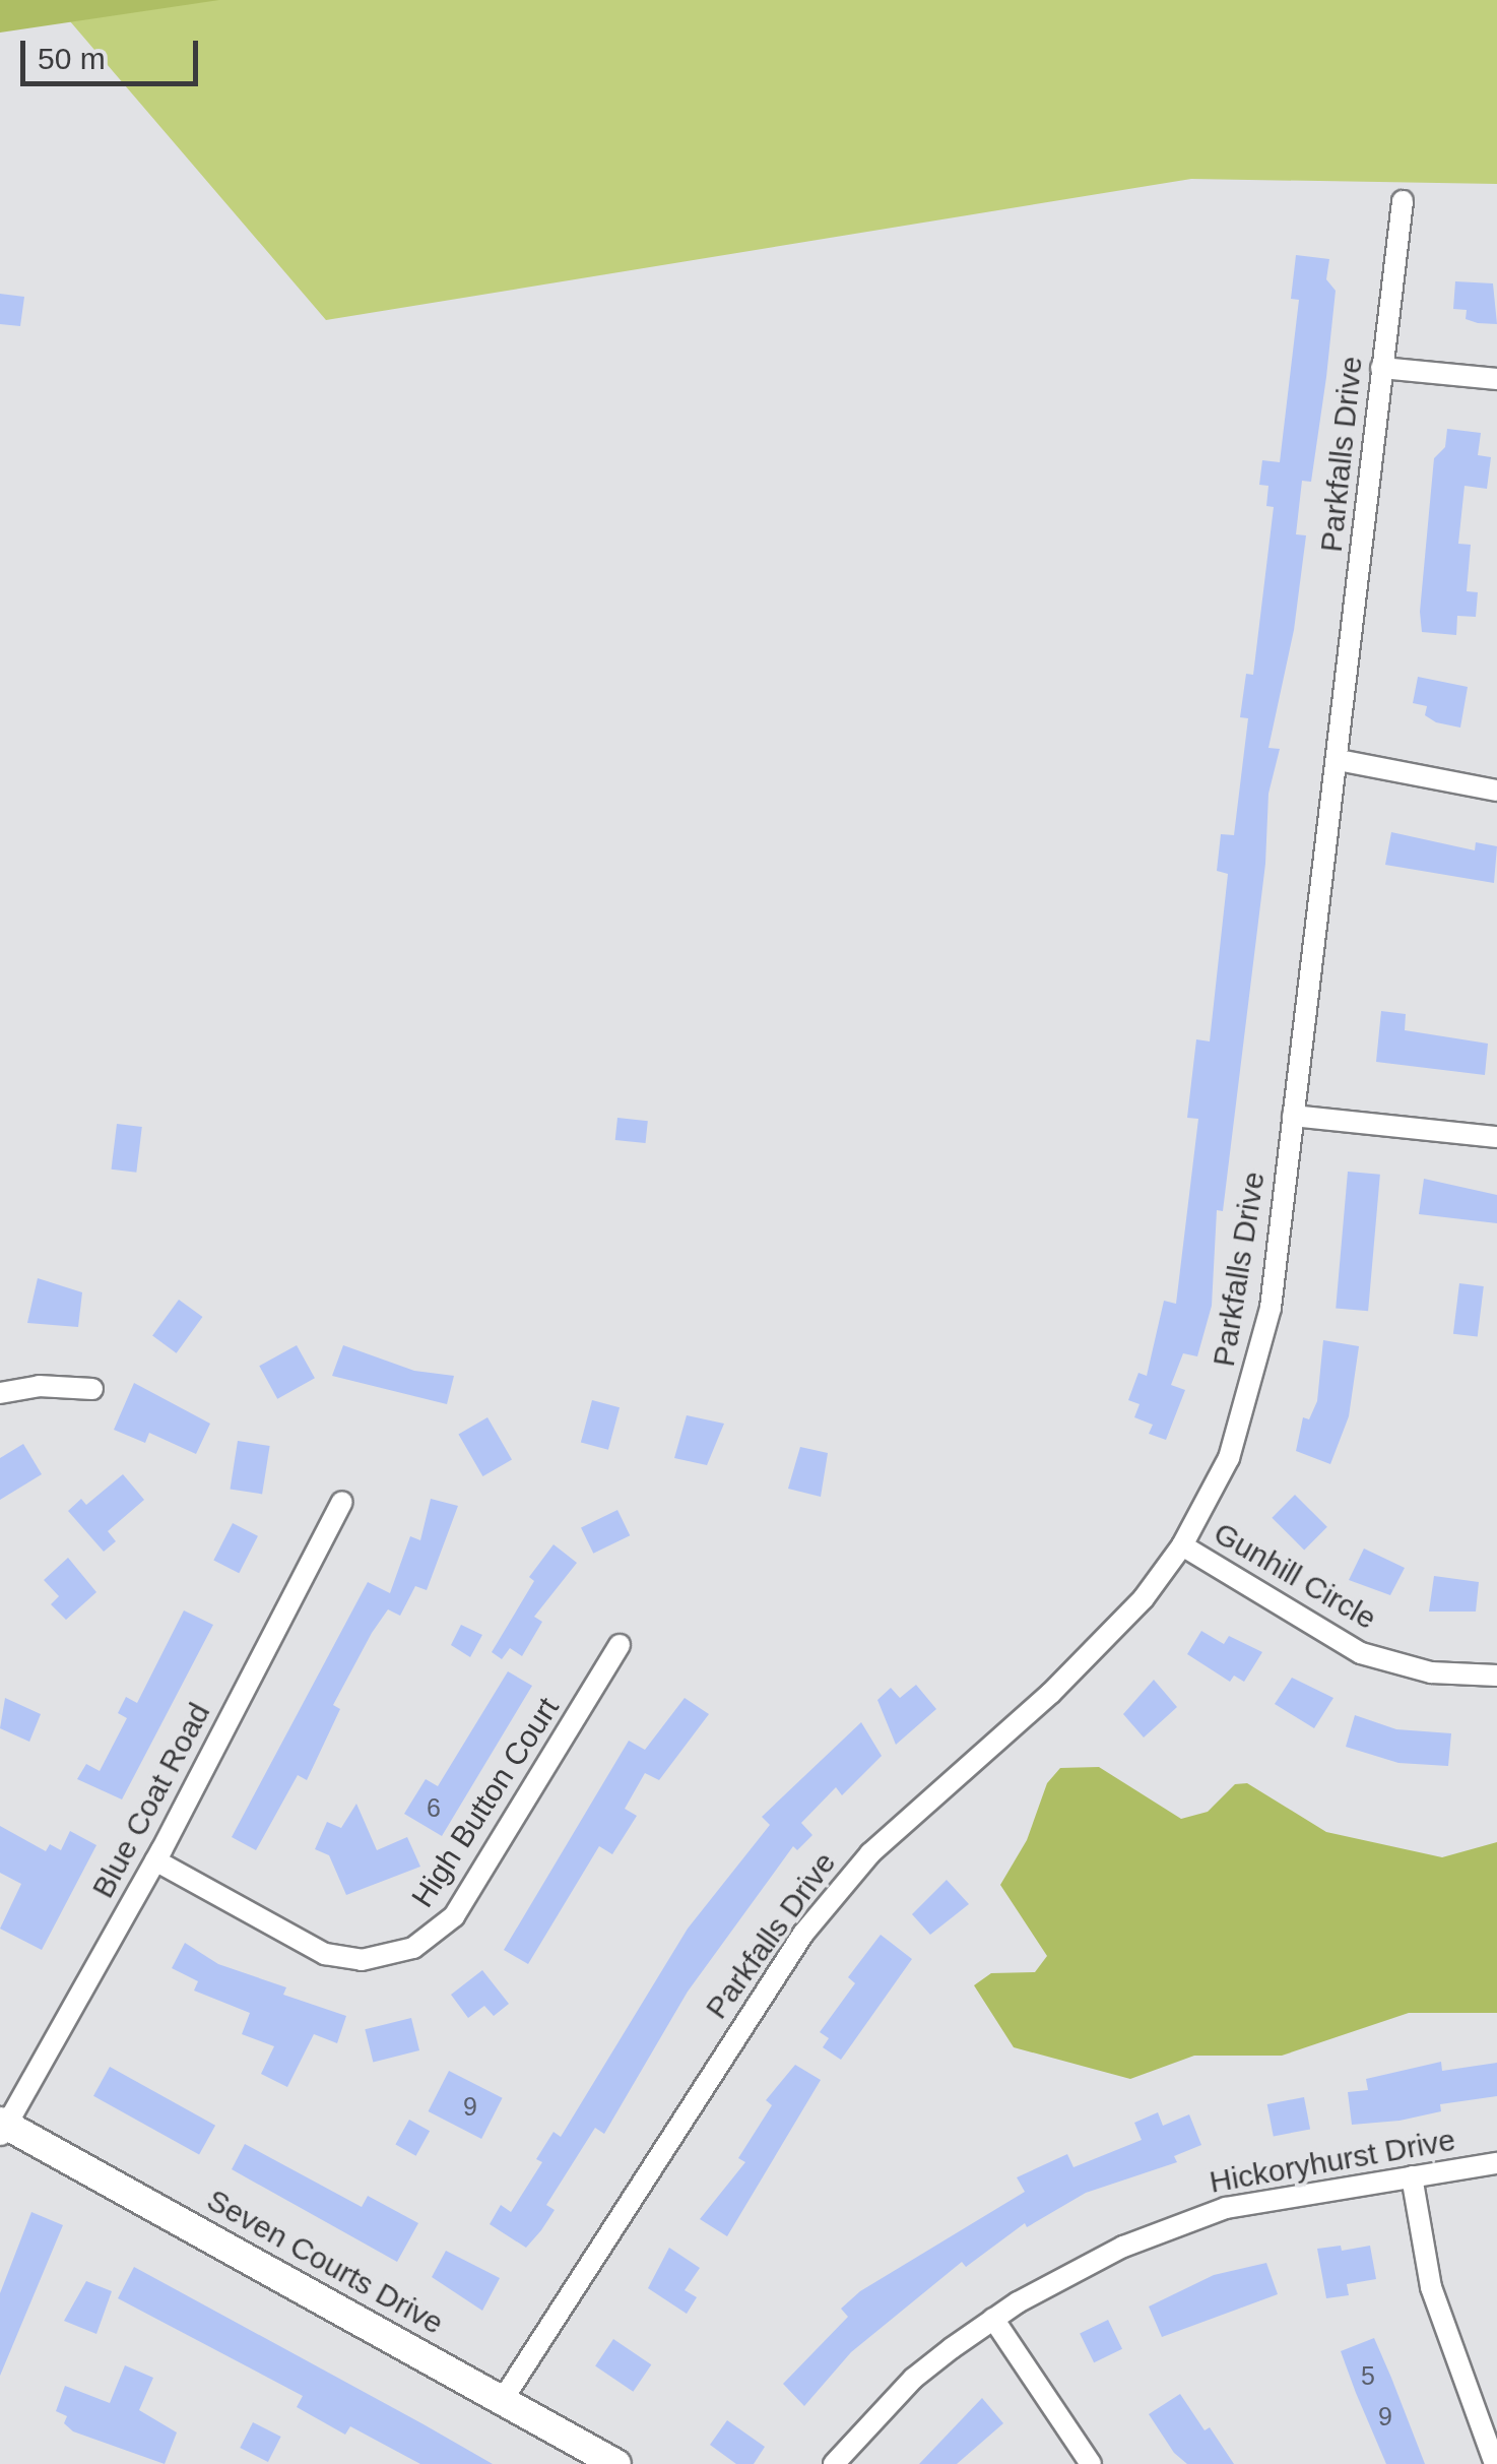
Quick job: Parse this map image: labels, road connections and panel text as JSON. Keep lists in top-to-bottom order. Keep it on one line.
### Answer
{"streets":{"street":["Parkfalls Drive","Gunhill Circle","Blue Coat Road","High Button Court","Hickoryhurst Drive","Seven Courts Drive"]},"crossings":[["Parkfalls Drive","Gunhill Circle"],["Parkfalls Drive","Seven Courts Drive"],["Blue Coat Road","High Button Court"],["Blue Coat Road","Seven Courts Drive"]],"house_numbers":["6","9","5","9"],"scale_bar":"50 m"}
